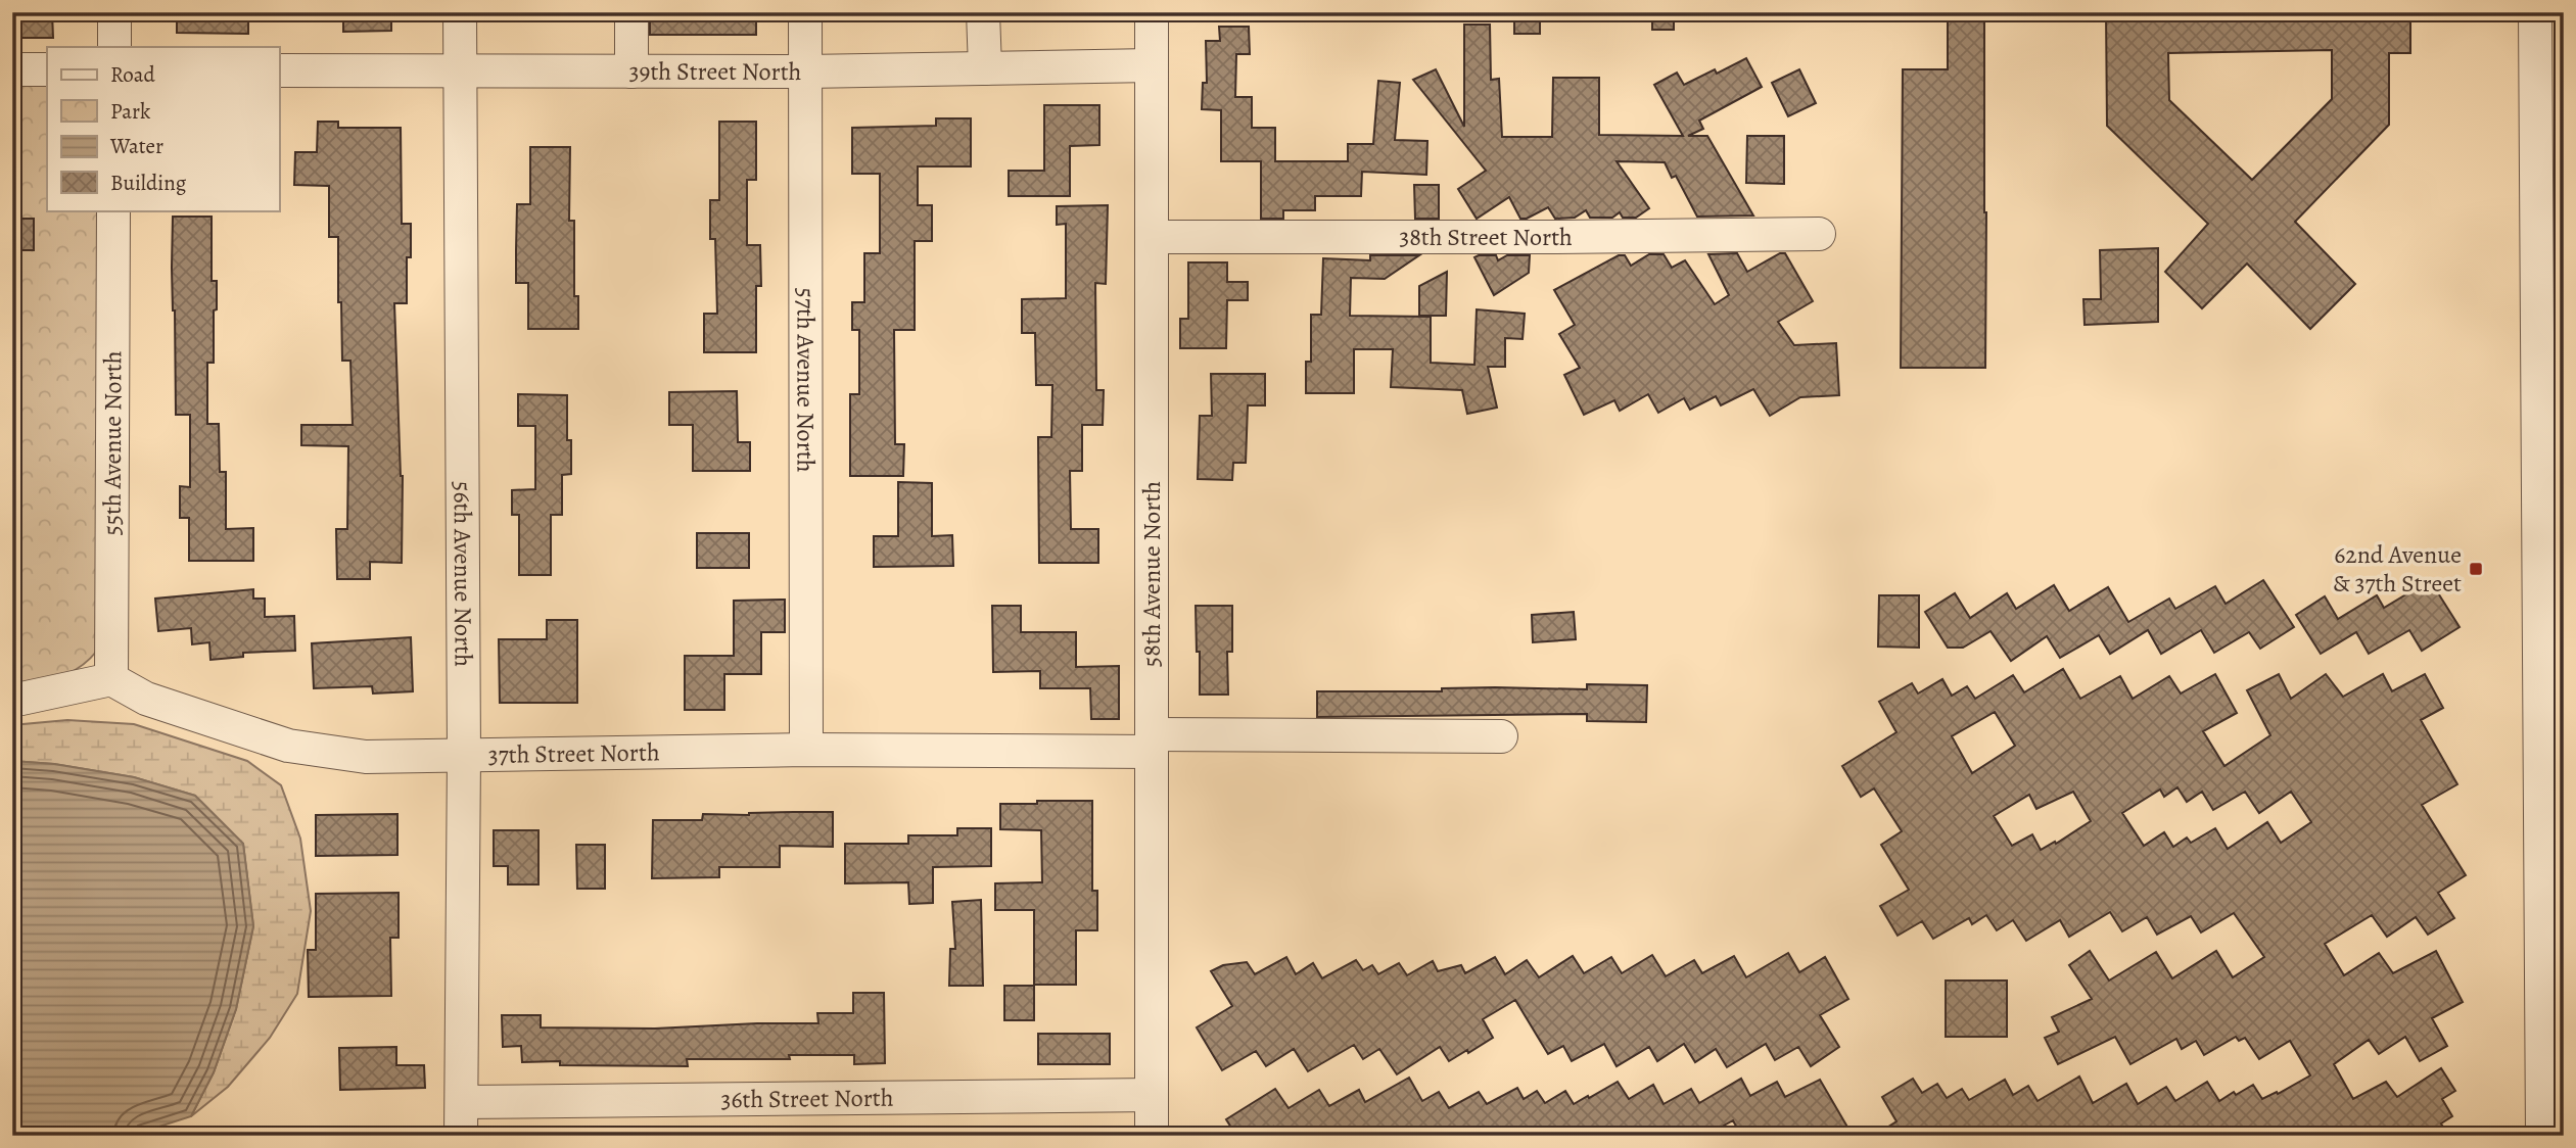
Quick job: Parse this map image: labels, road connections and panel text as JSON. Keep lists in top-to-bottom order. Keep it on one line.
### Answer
{"streets":{"street":["39th Street North","38th Street North","57th Avenue North","55th Avenue North","56th Avenue North","58th Avenue North","37th Street North","36th Street North"]},"crossings":[["39th Street North","57th Avenue North"],["39th Street North","56th Avenue North"],["39th Street North","58th Avenue North"],["38th Street North","58th Avenue North"],["57th Avenue North","37th Street North"],["55th Avenue North","37th Street North"],["56th Avenue North","37th Street North"],["56th Avenue North","36th Street North"],["58th Avenue North","37th Street North"],["58th Avenue North","36th Street North"]],"places":{"transit":["62nd Avenue & 37th Street"]},"legend":["Road","Park","Water","Building"]}
